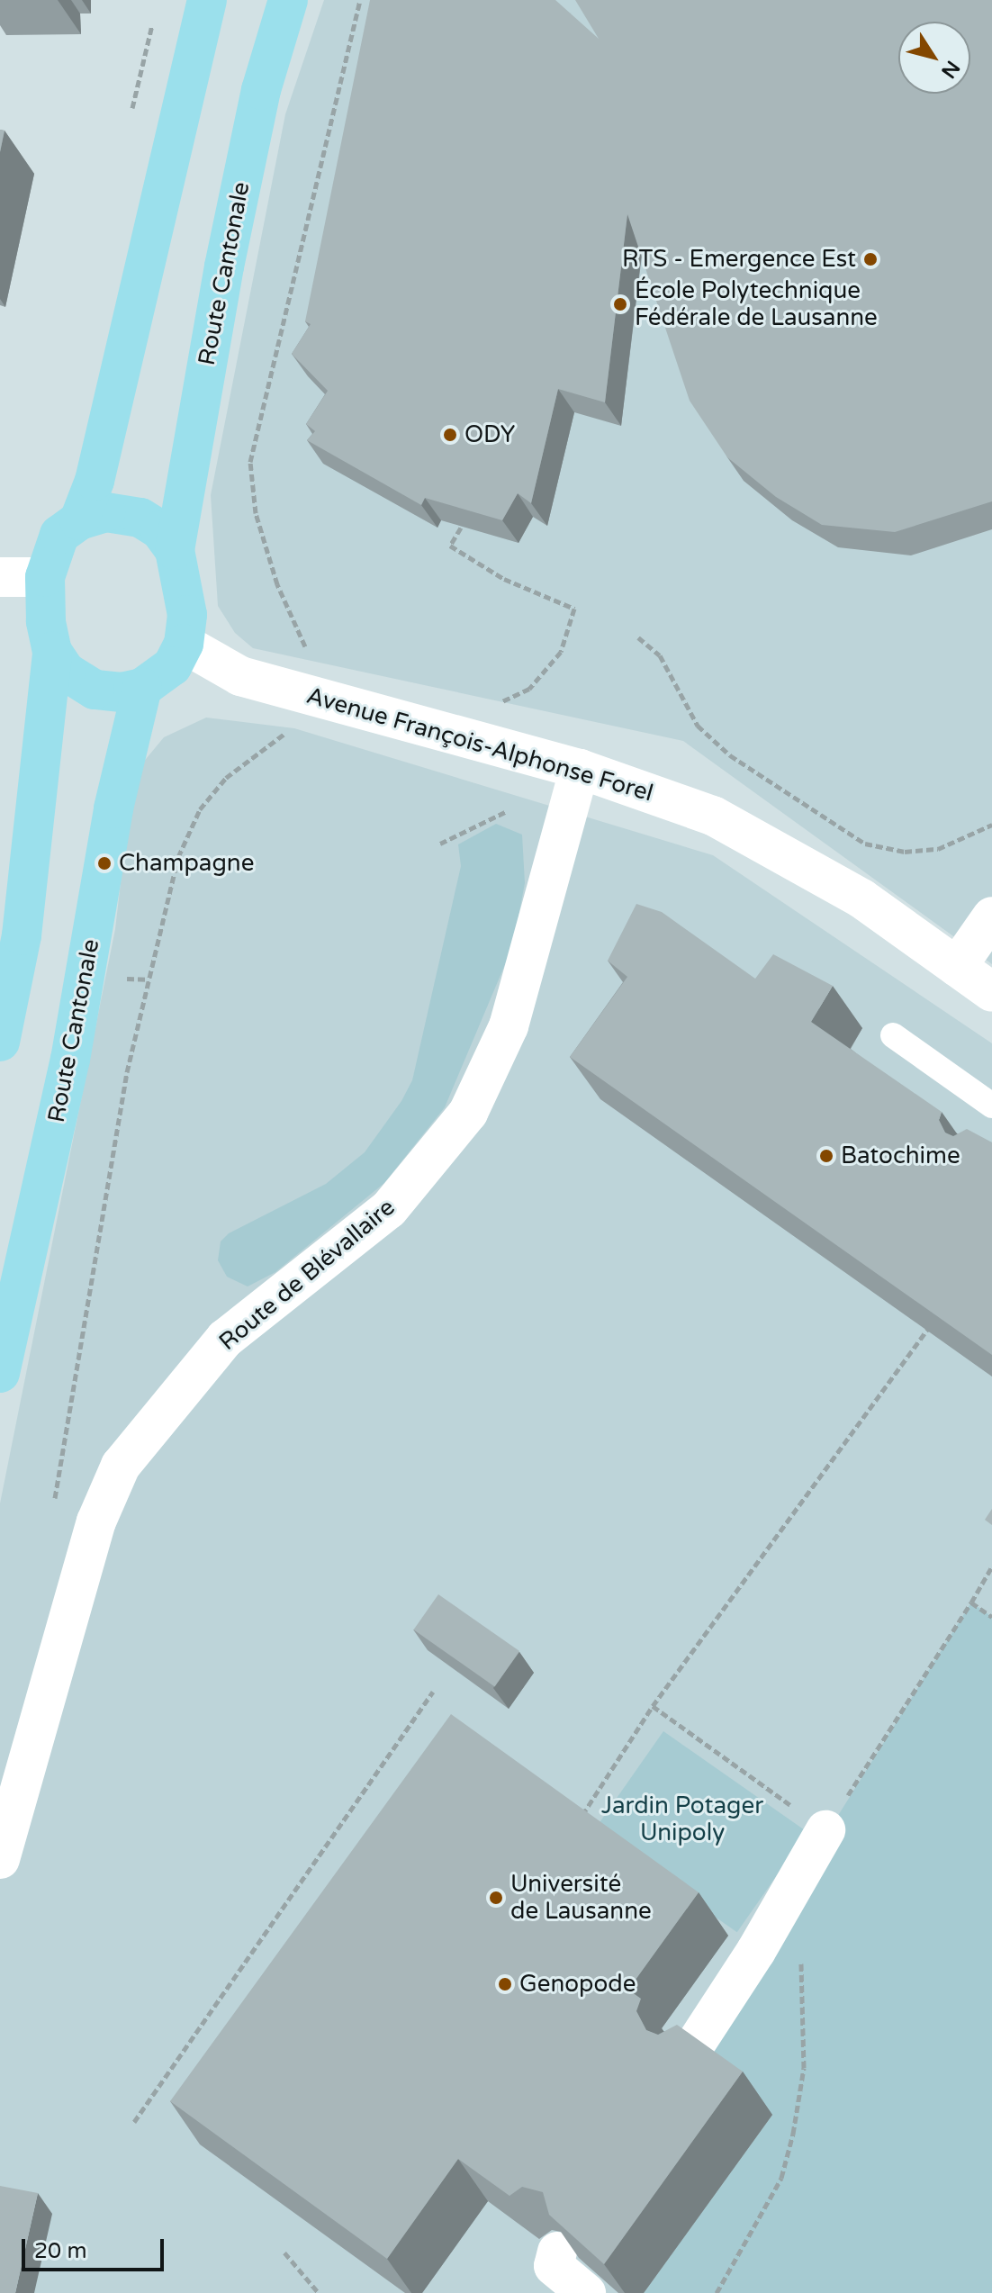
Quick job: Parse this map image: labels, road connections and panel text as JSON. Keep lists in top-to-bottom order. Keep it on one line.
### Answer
{"streets":{"main road":["Route Cantonale"],"street":["Avenue François-Alphonse Forel","Route de Blévallaire"]},"crossings":[["Route Cantonale","Avenue François-Alphonse Forel"],["Avenue François-Alphonse Forel","Route de Blévallaire"]],"parks":["Jardin Potager Unipoly"],"places":["RTS - Emergence Est","École Polytechnique Fédérale de Lausanne","ODY","Champagne","Batochime","Université de Lausanne","Genopode"],"scale_bar":"20 m","north":"bottom right"}
